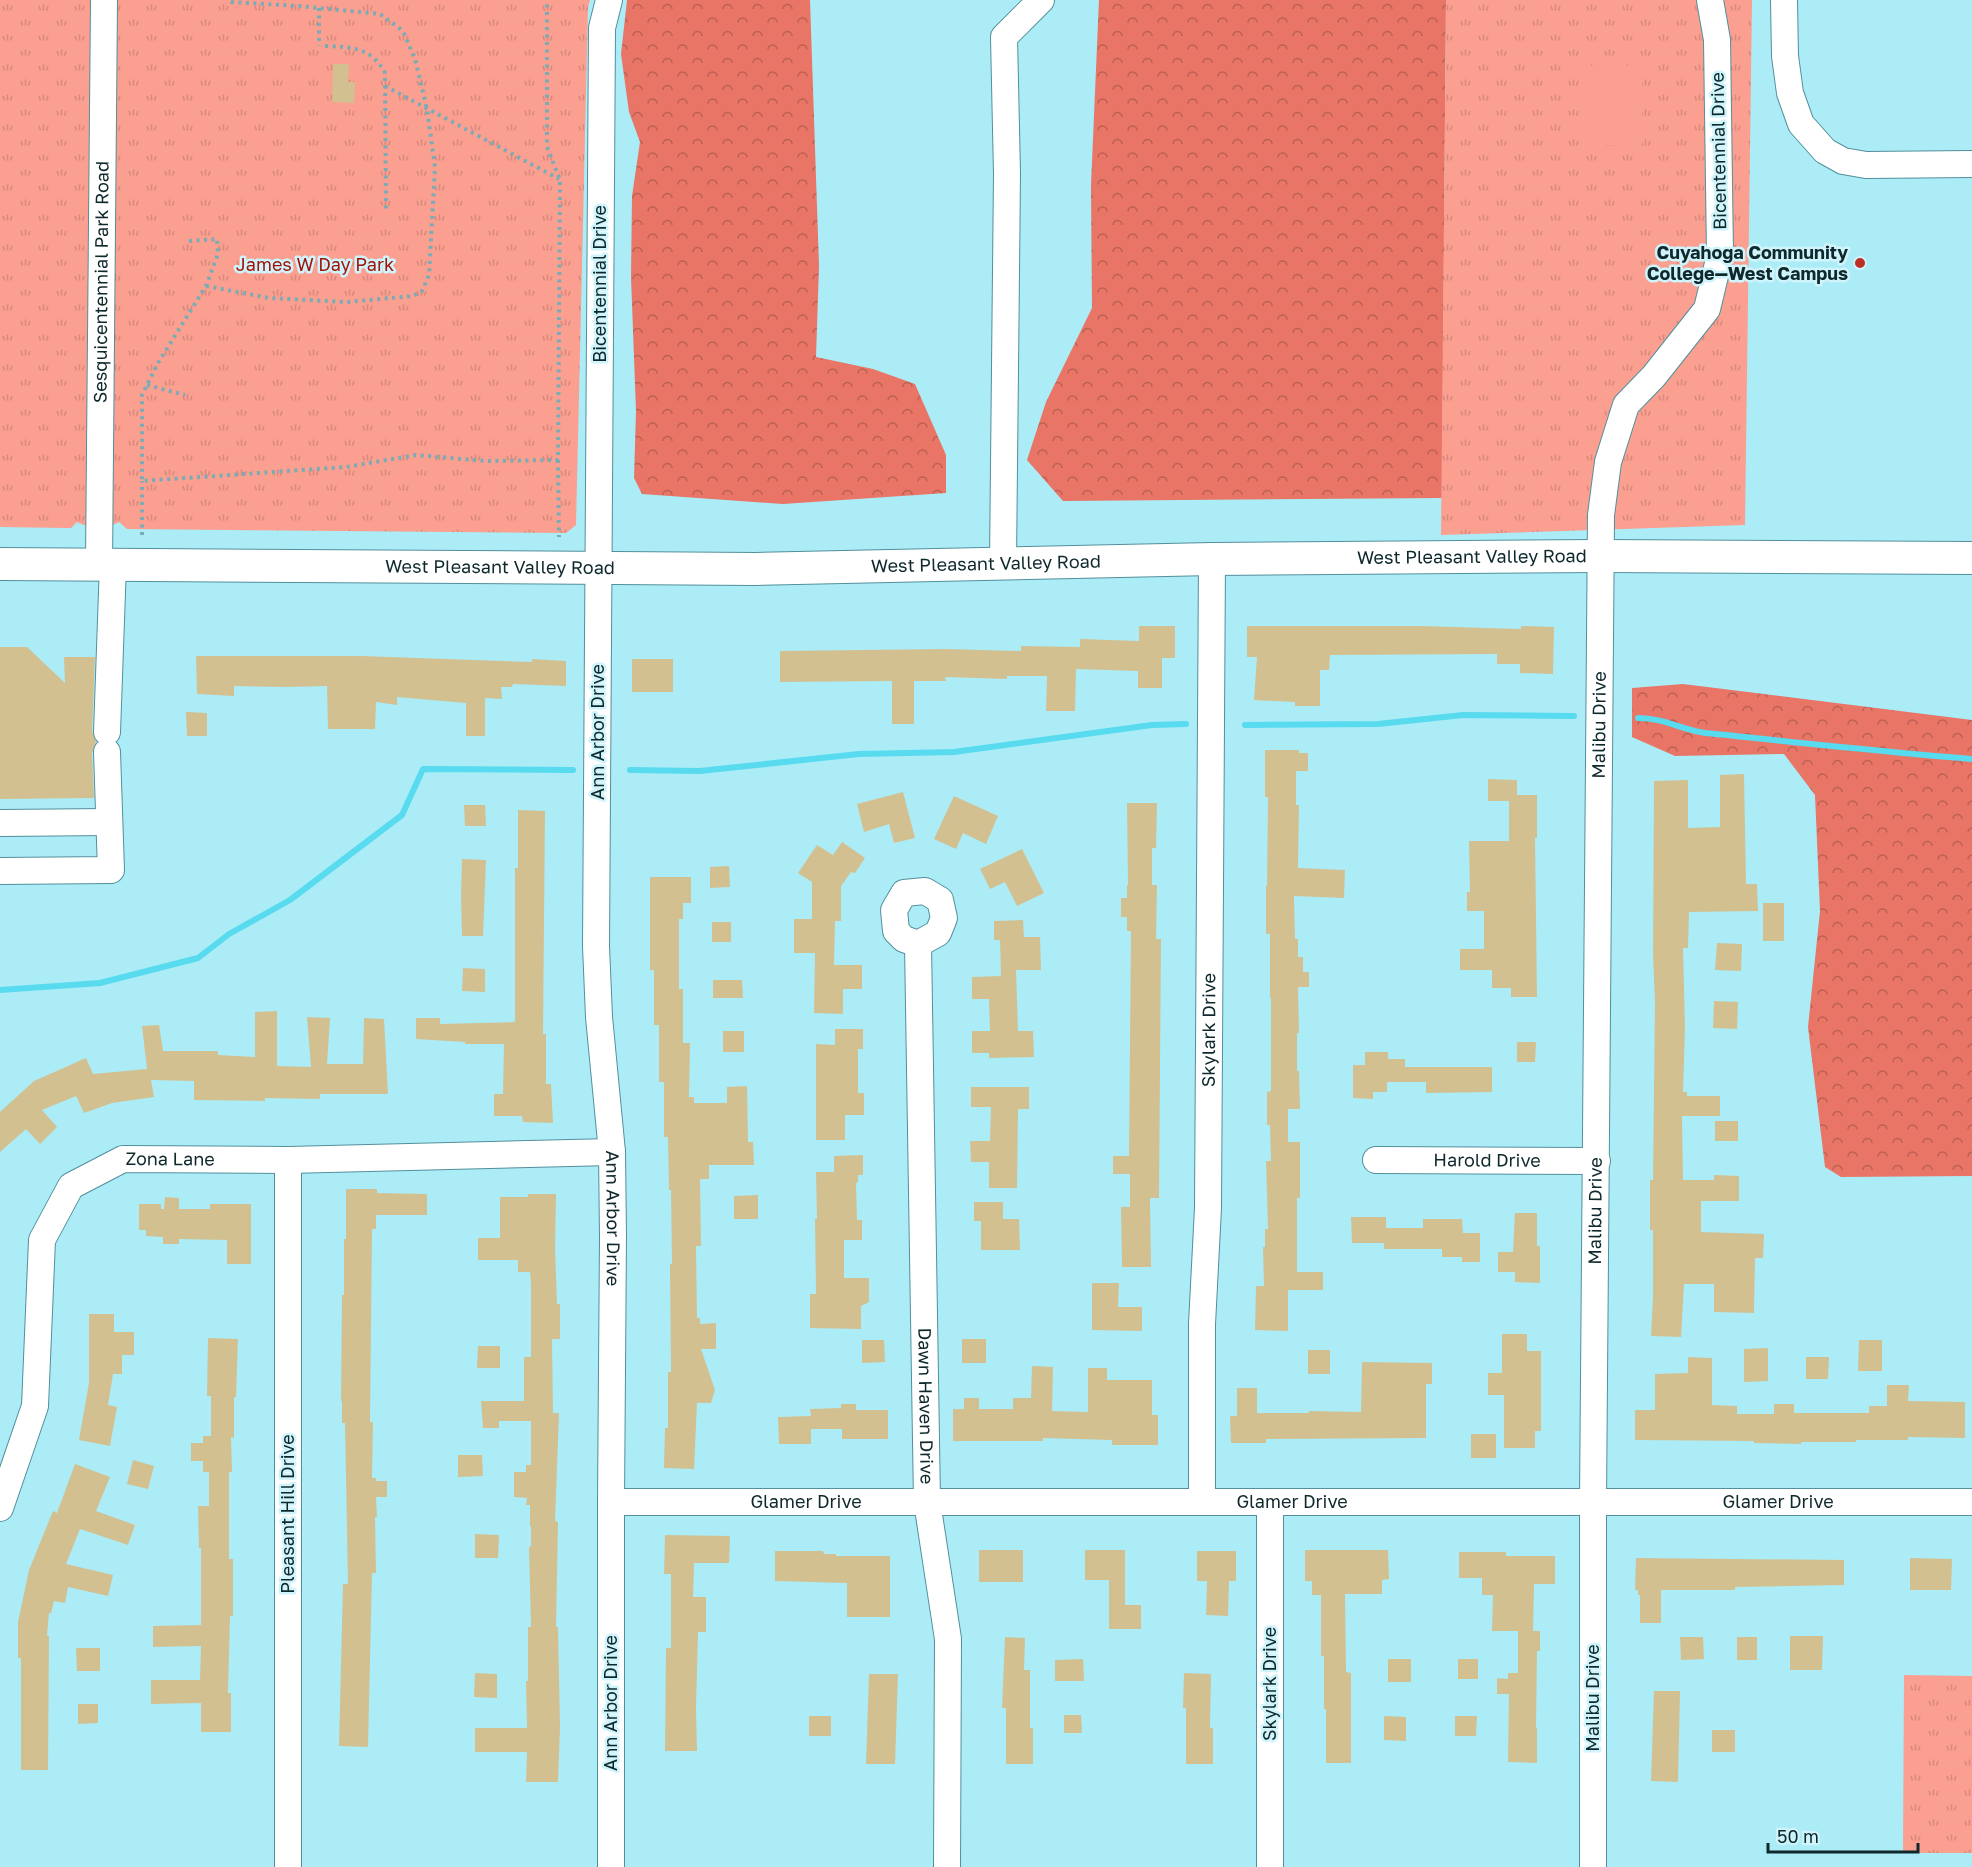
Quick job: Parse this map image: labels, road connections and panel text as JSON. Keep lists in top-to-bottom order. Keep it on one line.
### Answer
{"streets":{"main road":["West Pleasant Valley Road"],"street":["Bicentennial Drive","Sesquicentennial Park Road","Malibu Drive","Ann Arbor Drive","Skylark Drive","Zona Lane","Harold Drive","Dawn Haven Drive","Glamer Drive","Pleasant Hill Drive"]},"crossings":[["Bicentennial Drive","West Pleasant Valley Road"],["Bicentennial Drive","Malibu Drive"],["Bicentennial Drive","Ann Arbor Drive"],["Sesquicentennial Park Road","West Pleasant Valley Road"],["West Pleasant Valley Road","Malibu Drive"],["West Pleasant Valley Road","Ann Arbor Drive"],["West Pleasant Valley Road","Skylark Drive"],["Malibu Drive","Harold Drive"],["Malibu Drive","Glamer Drive"],["Ann Arbor Drive","Zona Lane"],["Ann Arbor Drive","Glamer Drive"],["Skylark Drive","Glamer Drive"],["Zona Lane","Pleasant Hill Drive"],["Dawn Haven Drive","Glamer Drive"]],"parks":["James W Day Park"],"places":["Cuyahoga Community College—West Campus"],"scale_bar":"50 m"}
